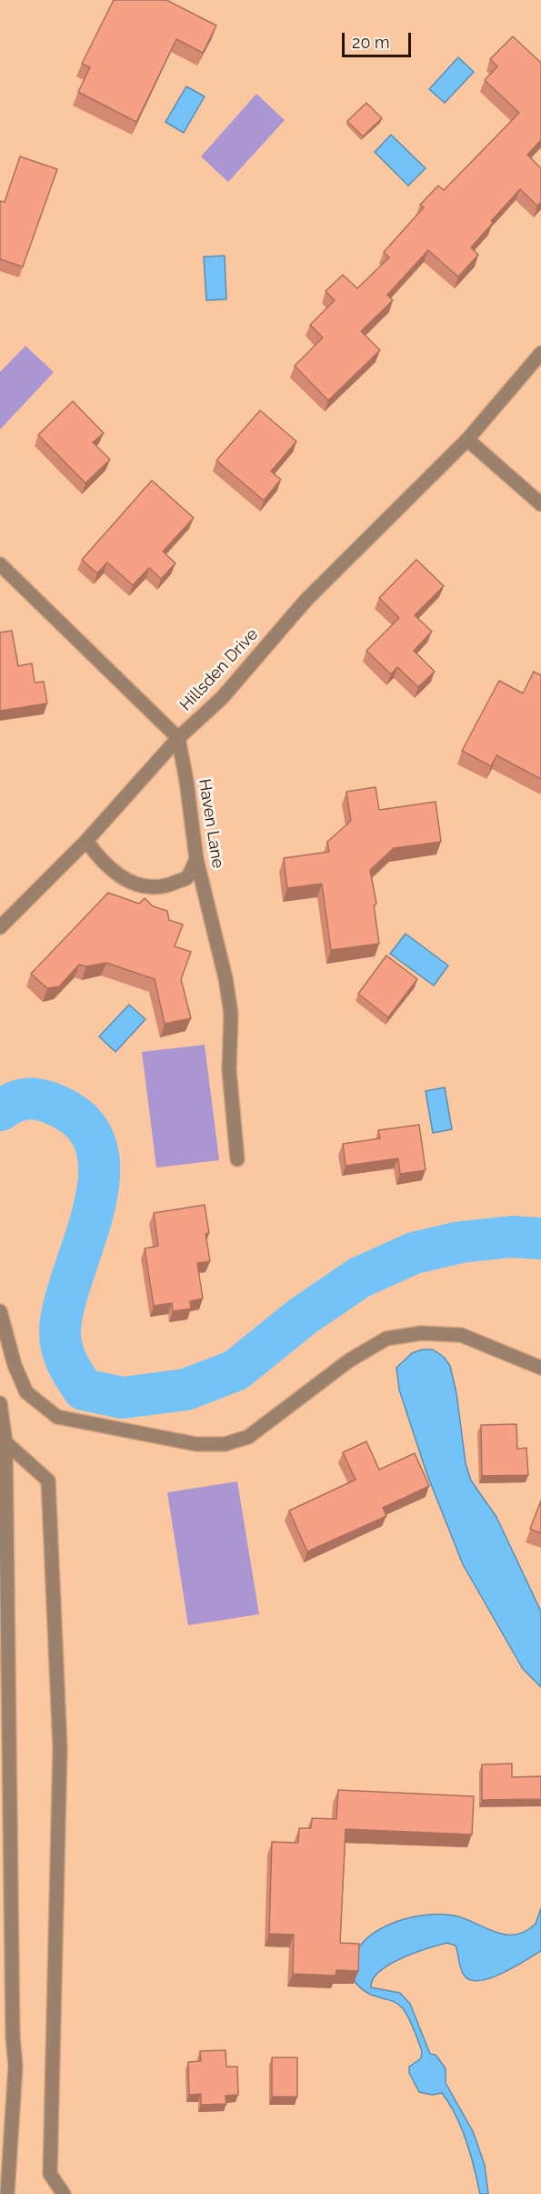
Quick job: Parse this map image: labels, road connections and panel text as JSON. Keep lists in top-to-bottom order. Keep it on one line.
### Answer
{"streets":{"street":["Hillsden Drive","Haven Lane"]},"crossings":[["Hillsden Drive","Haven Lane"]],"scale_bar":"20 m"}
